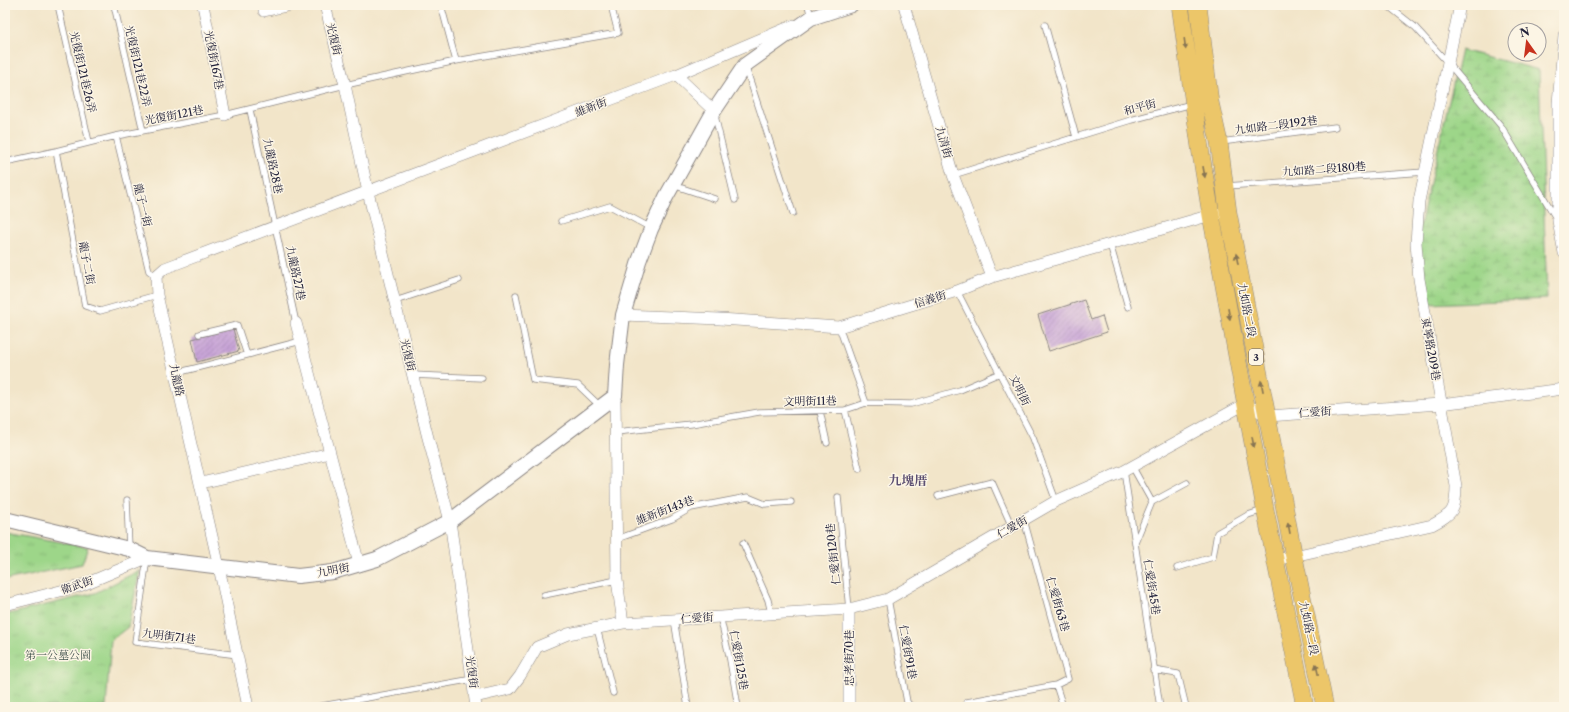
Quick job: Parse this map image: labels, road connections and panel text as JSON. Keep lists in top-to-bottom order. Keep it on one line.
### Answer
{"streets":{"main road":["九如路二段","3"],"street":["光復街","光復街167巷","維新街","九清街","信義街","東寧路209巷","九龍路","仁愛街","九明街","衛武街","忠孝街70巷"],"lane":["光復街121巷22弄","光復街121巷26弄","和平街","光復街121巷","九如路二段192巷","九龍路28巷","九如路二段180巷","龍子一街","龍子二街","九龍路27巷","文明街","文明街11巷","維新街143巷","仁愛街120巷","仁愛街45巷","仁愛街63巷","九明街71巷","仁愛街91巷","仁愛街125巷"]},"crossings":[["光復街","維新街"],["光復街","光復街121巷"],["光復街","仁愛街"],["光復街","九明街"],["光復街167巷","光復街121巷"],["光復街121巷22弄","光復街121巷"],["光復街121巷26弄","光復街121巷"],["維新街","信義街"],["維新街","九明街"],["和平街","九清街"],["和平街","九如路二段"],["光復街121巷","九龍路28巷"],["光復街121巷","龍子一街"],["光復街121巷","龍子二街"],["九如路二段192巷","九如路二段"],["九清街","信義街"],["九龍路28巷","九龍路27巷"],["九如路二段180巷","九如路二段"],["九如路二段180巷","東寧路209巷"],["龍子一街","九龍路"],["龍子二街","九龍路"],["信義街","九如路二段"],["信義街","文明街"],["九如路二段","東寧路209巷"],["九如路二段","仁愛街"],["東寧路209巷","仁愛街"],["九龍路","九明街"],["九龍路","九明街71巷"],["文明街","文明街11巷"],["文明街","仁愛街"],["仁愛街","仁愛街120巷"],["仁愛街","仁愛街45巷"],["仁愛街","仁愛街63巷"],["仁愛街","仁愛街91巷"],["仁愛街","忠孝街70巷"],["仁愛街","仁愛街125巷"],["仁愛街120巷","忠孝街70巷"],["九明街","衛武街"],["九明街","九明街71巷"],["衛武街","九明街71巷"]],"districts":["九塊厝"],"parks":["第一公墓公園"],"north":"top"}
